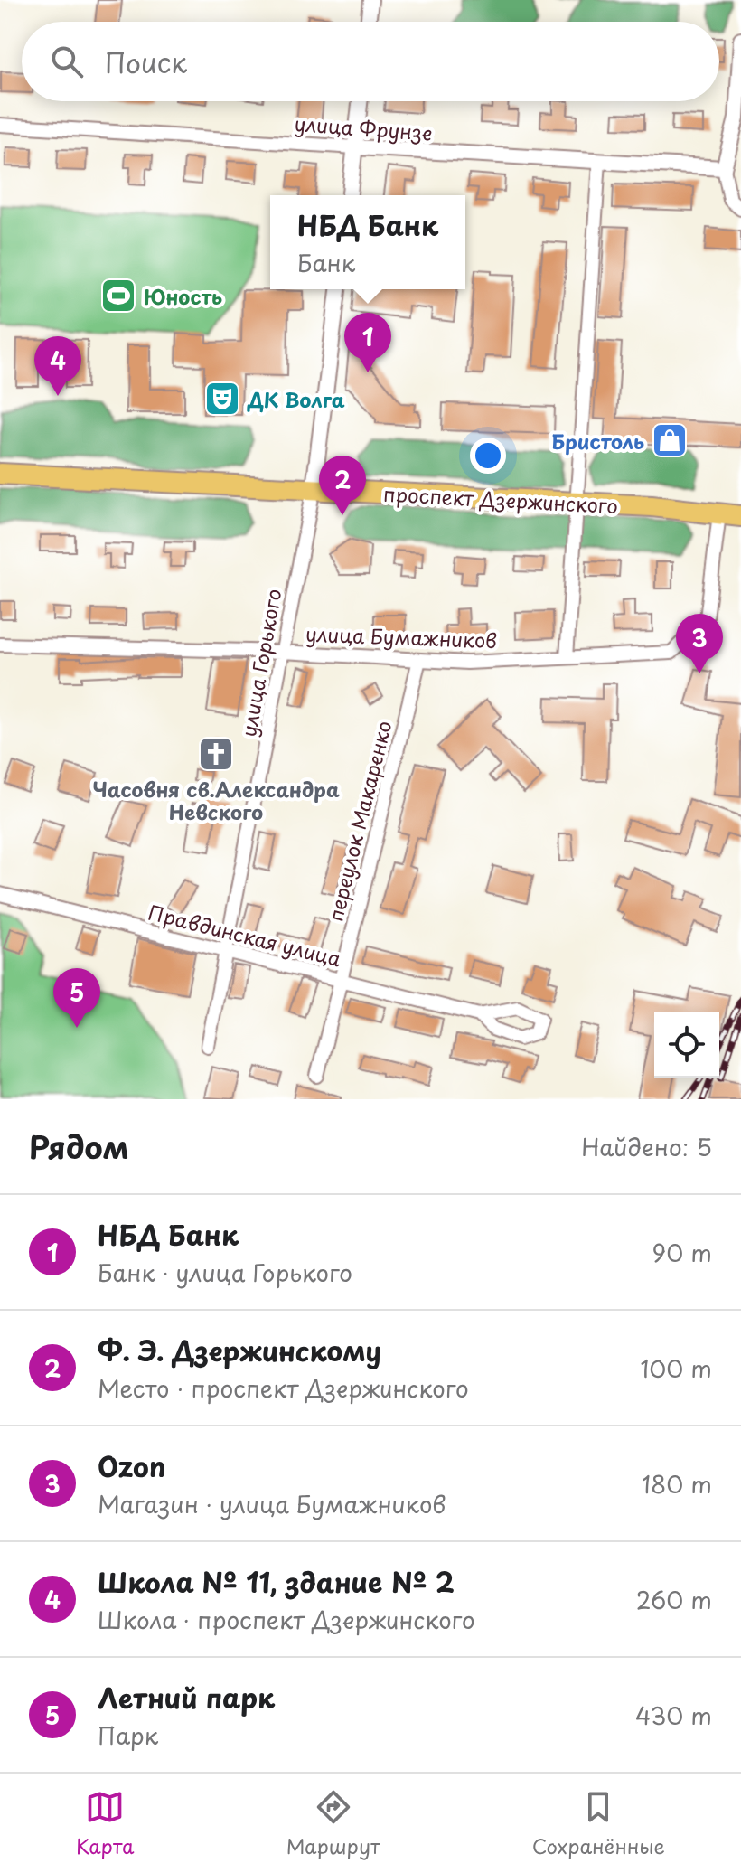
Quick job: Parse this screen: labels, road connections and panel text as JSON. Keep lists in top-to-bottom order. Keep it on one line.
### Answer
{"streets":{"main road":["проспект Дзержинского"],"street":["улица Фрунзе","улица Бумажников","улица Горького","переулок Макаренко","Правдинская улица"]},"crossings":[["проспект Дзержинского","улица Бумажников"],["проспект Дзержинского","улица Горького"],["улица Бумажников","улица Горького"],["улица Бумажников","переулок Макаренко"],["улица Горького","Правдинская улица"],["переулок Макаренко","Правдинская улица"]],"places":{"sports":["Юность"],"theatre":["ДК Волга"],"shop":["Бристоль"],"church":["Часовня св.Александра Невского"]},"page":{"search":"Поиск","popup":["НБД Банк","Банк"],"pins":["1","4","2","3","5"],"heading":["Рядом","Найдено: 5"],"list":[{"mark":"1","name":"НБД Банк","note":"Банк · улица Горького","value":"90 m"},{"mark":"2","name":"Ф. Э. Дзержинскому","note":"Место · проспект Дзержинского","value":"100 m"},{"mark":"3","name":"Ozon","note":"Магазин · улица Бумажников","value":"180 m"},{"mark":"4","name":"Школа № 11, здание № 2","note":"Школа · проспект Дзержинского","value":"260 m"},{"mark":"5","name":"Летний парк","note":"Парк","value":"430 m"}],"nav":["Карта","Маршрут","Сохранённые"]}}
